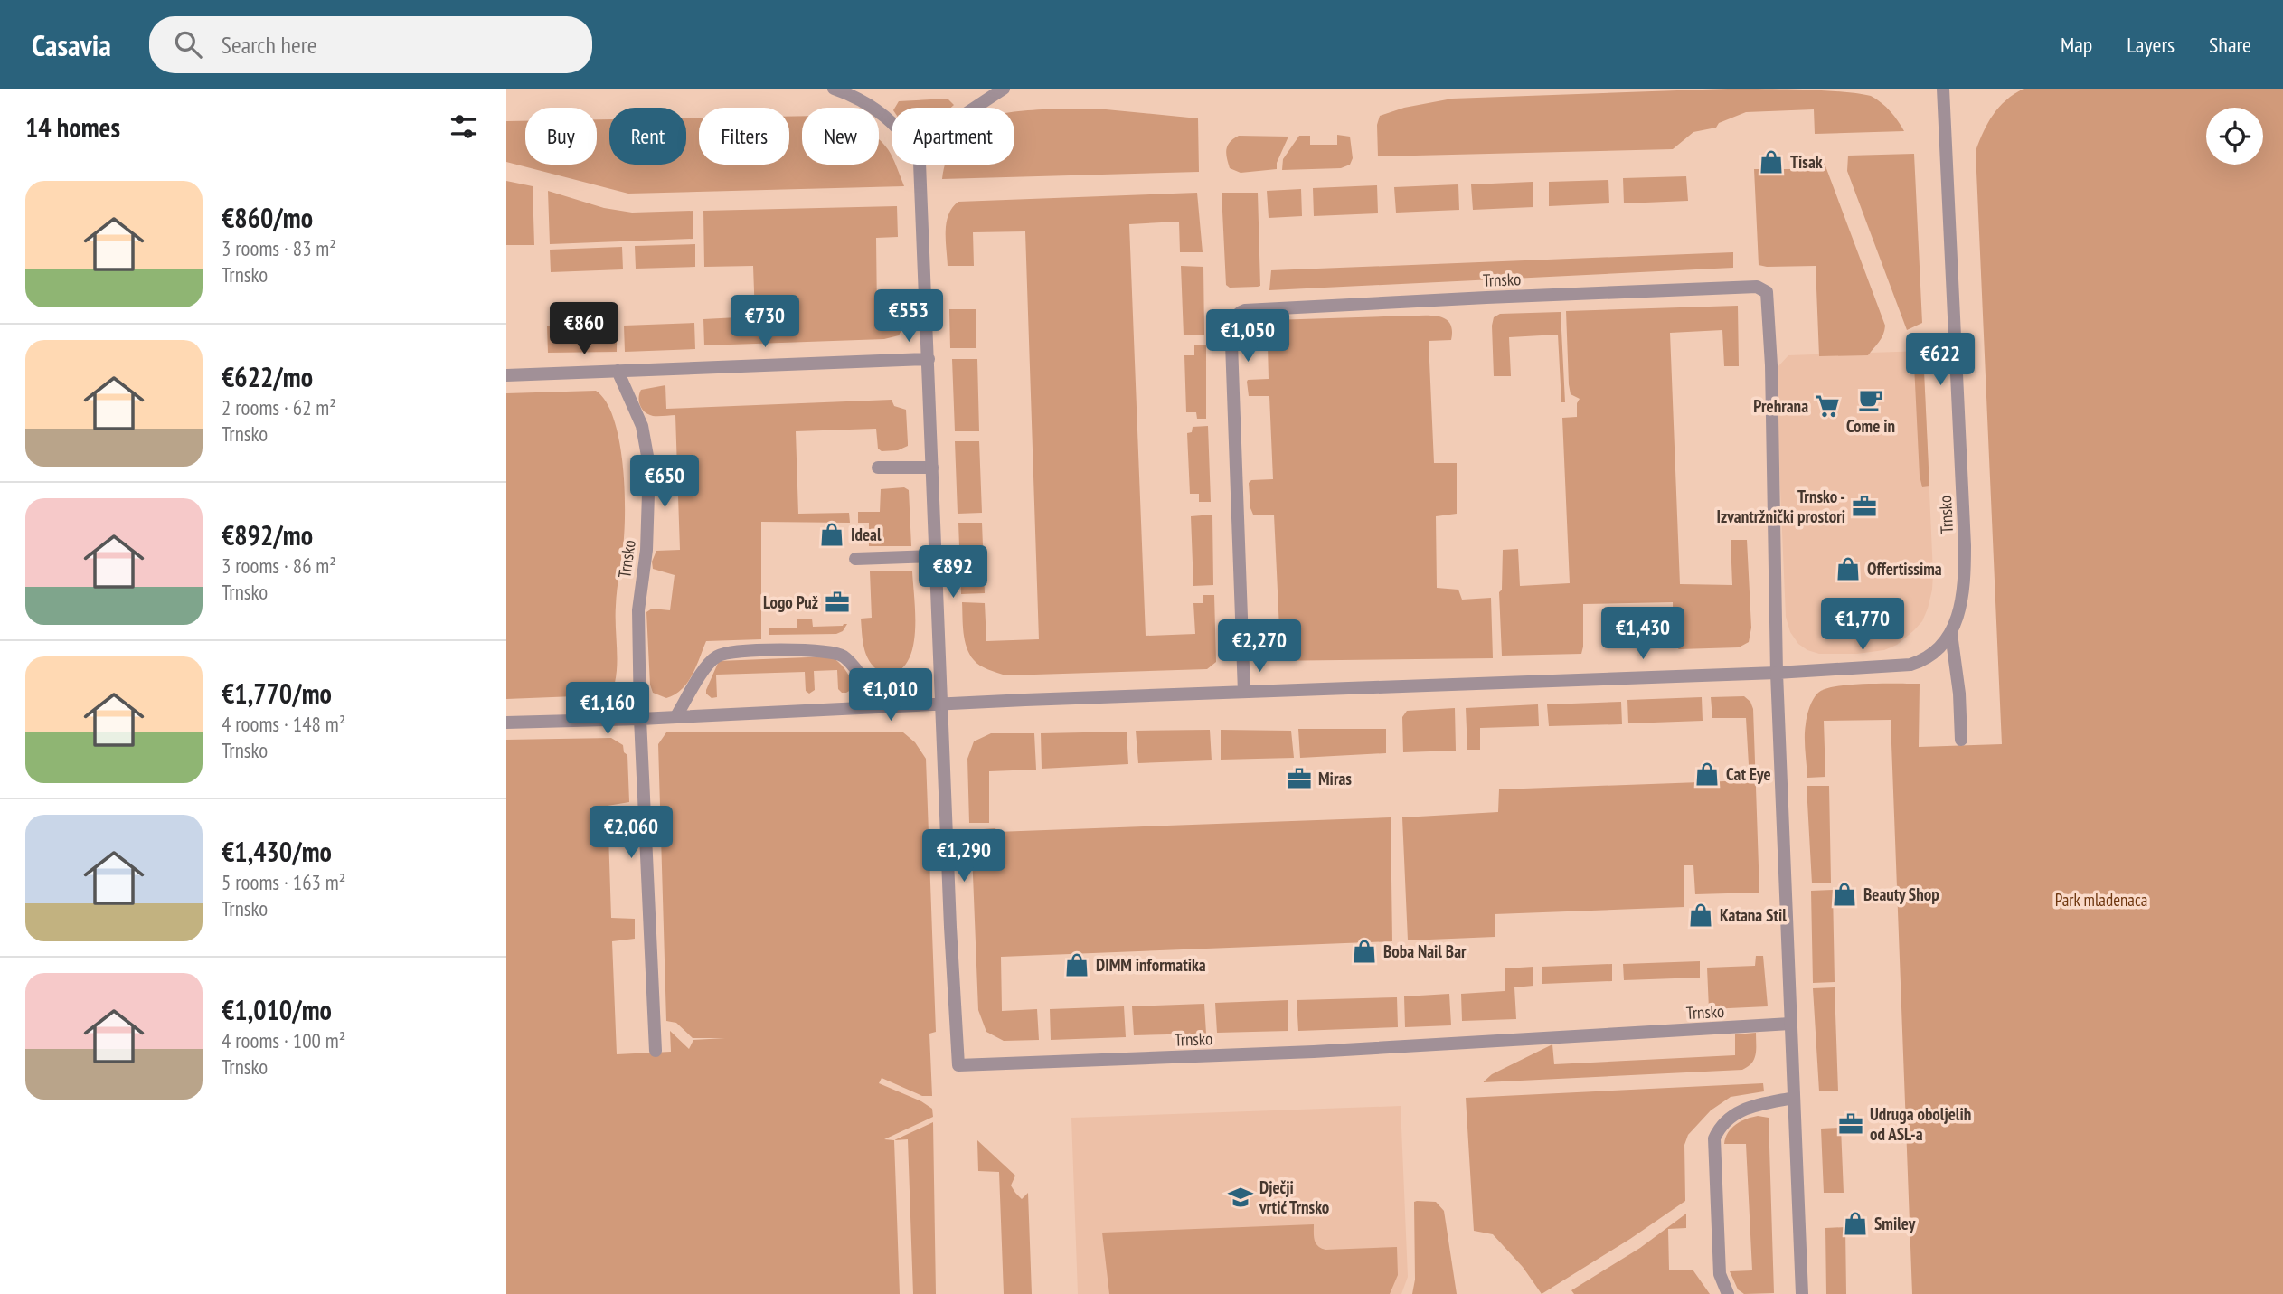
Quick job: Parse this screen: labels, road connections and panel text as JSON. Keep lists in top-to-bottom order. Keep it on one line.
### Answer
{"streets":{"street":["Trnsko"]},"parks":["Park mladenaca"],"places":{"shop":["Tisak","Ideal","Offertissima","Cat Eye","Beauty Shop","Katana Stil","Boba Nail Bar","DIMM informatika","Smiley"],"cafe":["Come in"],"supermarket":["Prehrana"],"office":["Trnsko - Izvantržnički prostori","Logo Puž","Miras","Udruga oboljelih od ASL-a"],"school or university":["Dječji vrtić Trnsko"]},"page":{"header":"Casavia","search":"Search here","nav":["Map","Layers","Share"],"heading":"14 homes","chip":["Buy","Rent","Filters","New","Apartment"],"list":[{"name":"€860/mo","note":"3 rooms · 83 m² · Trnsko"},{"name":"€622/mo","note":"2 rooms · 62 m² · Trnsko"},{"name":"€892/mo","note":"3 rooms · 86 m² · Trnsko"},{"name":"€1,770/mo","note":"4 rooms · 148 m² · Trnsko"},{"name":"€1,430/mo","note":"5 rooms · 163 m² · Trnsko"},{"name":"€1,010/mo","note":"4 rooms · 100 m² · Trnsko"}],"price":["€553","€730","€860","€1,050","€622","€650","€892","€1,770","€1,430","€2,270","€1,010","€1,160","€2,060","€1,290"]}}
